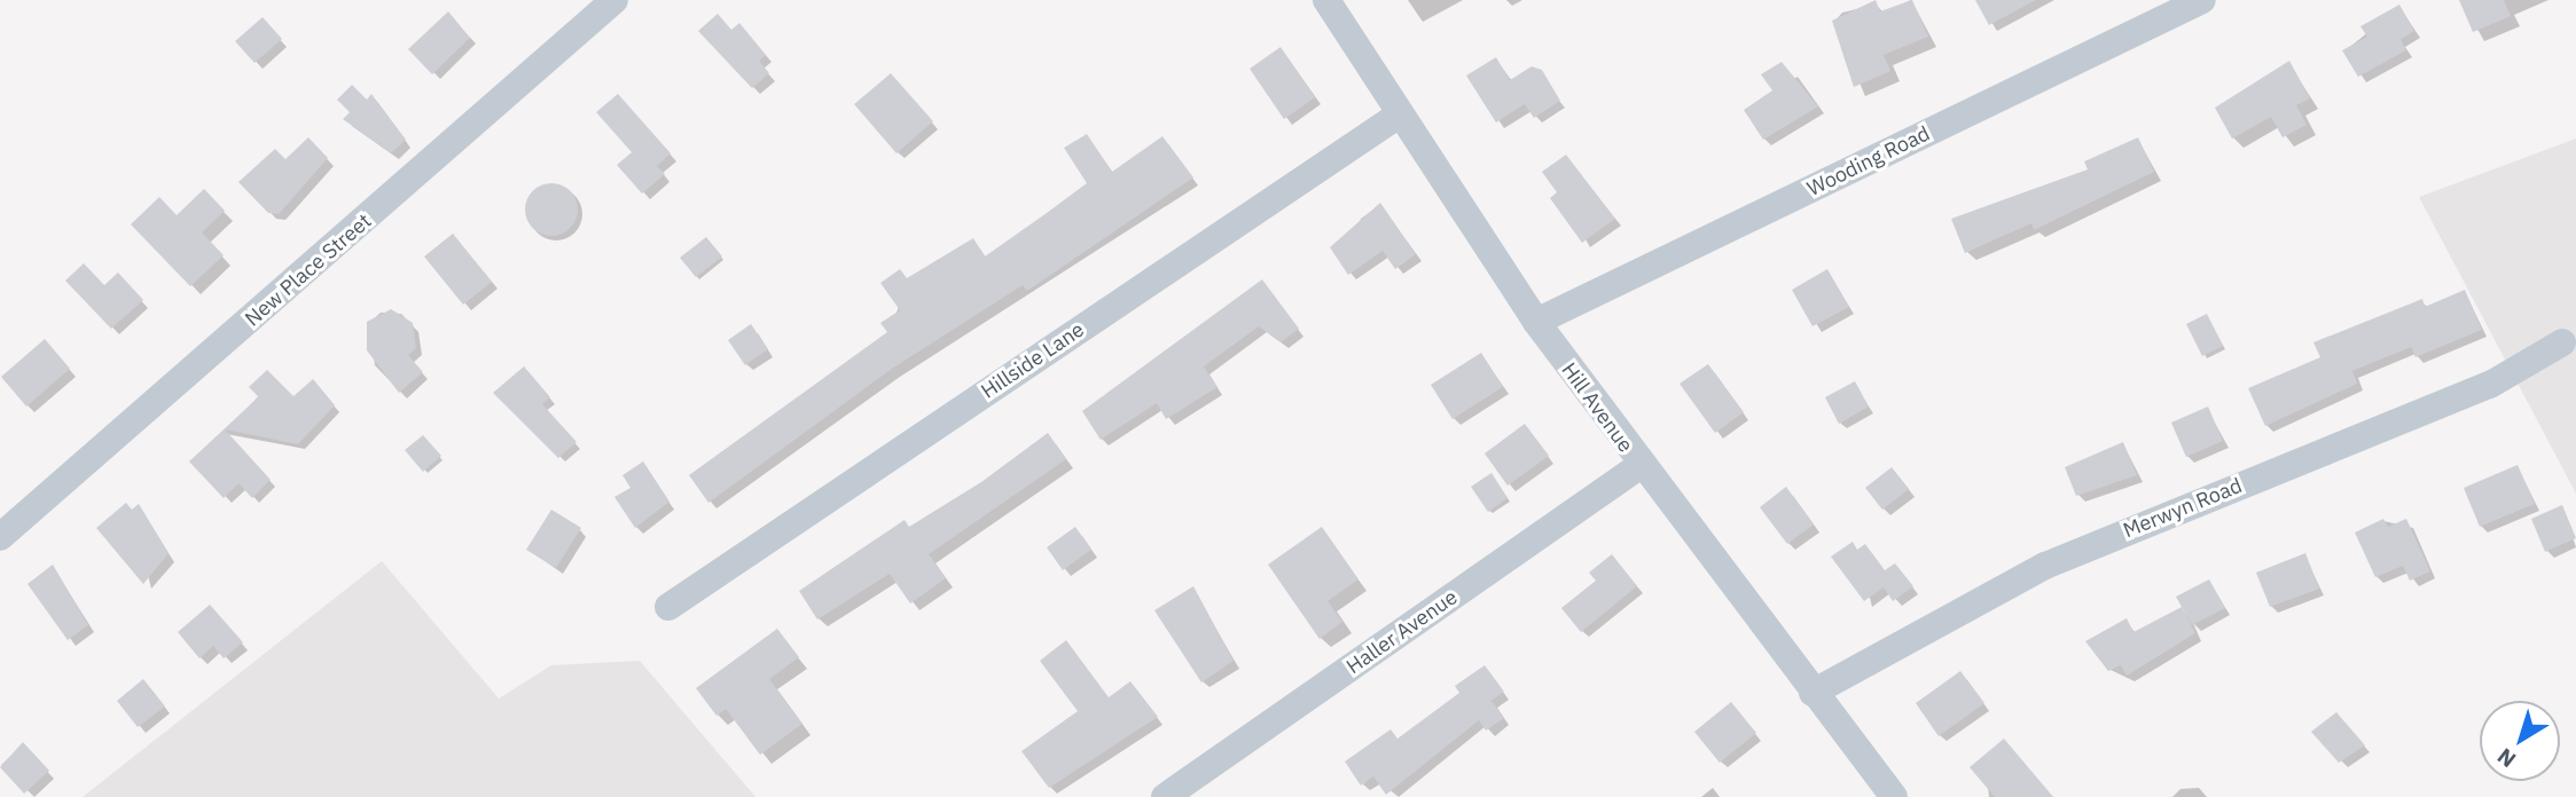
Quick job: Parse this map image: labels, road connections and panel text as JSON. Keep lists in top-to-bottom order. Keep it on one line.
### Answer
{"streets":{"street":["Wooding Road","New Place Street","Hillside Lane","Hill Avenue","Merwyn Road","Haller Avenue"]},"crossings":[["Wooding Road","Hill Avenue"],["Hillside Lane","Hill Avenue"],["Hill Avenue","Merwyn Road"],["Hill Avenue","Haller Avenue"]],"north":"bottom left"}
